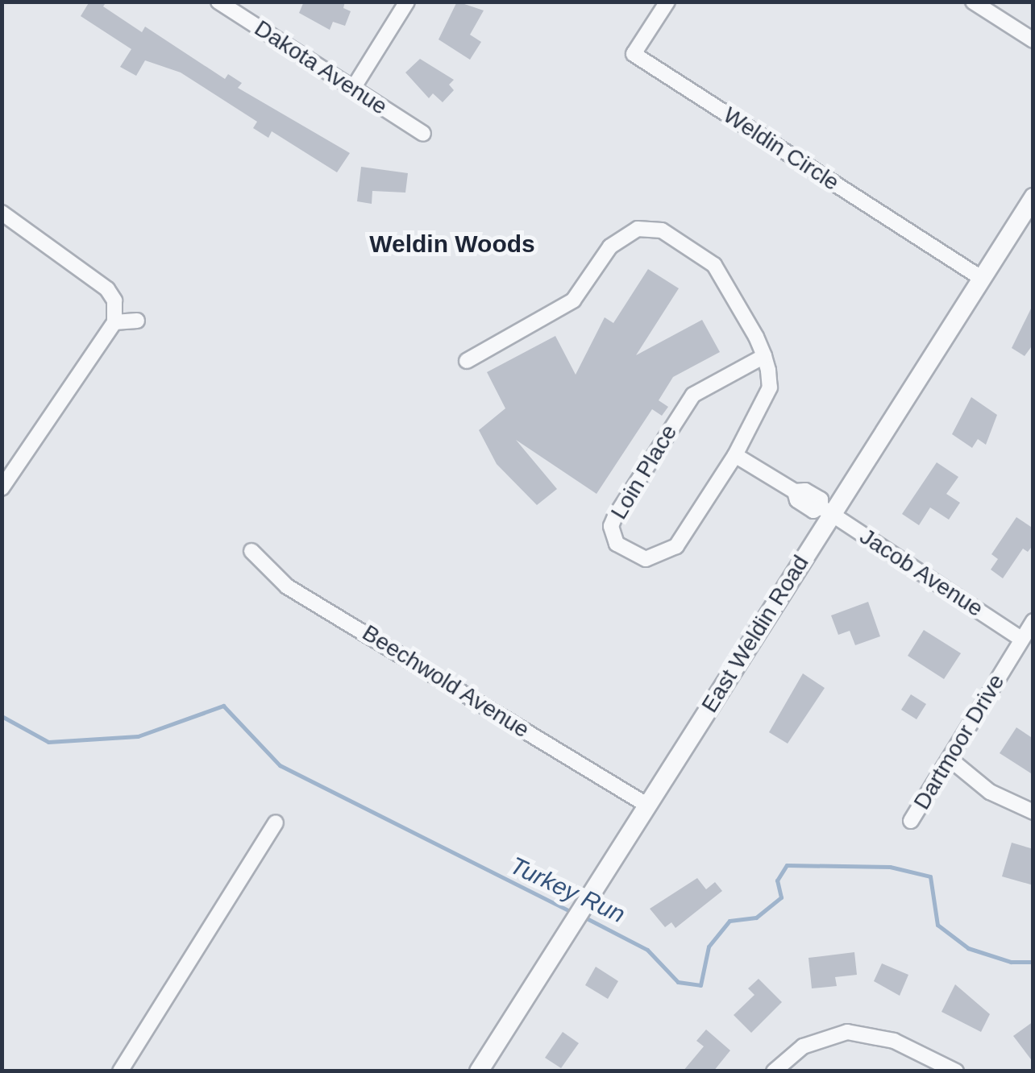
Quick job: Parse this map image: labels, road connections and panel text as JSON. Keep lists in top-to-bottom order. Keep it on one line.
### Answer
{"streets":{"street":["Dakota Avenue","Weldin Circle","Loin Place","Jacob Avenue","East Weldin Road","Beechwold Avenue","Dartmoor Drive"]},"crossings":[["Weldin Circle","East Weldin Road"],["Loin Place","Jacob Avenue"],["Jacob Avenue","East Weldin Road"],["Jacob Avenue","Dartmoor Drive"],["East Weldin Road","Beechwold Avenue"]],"districts":["Weldin Woods"],"water":["Turkey Run"]}
